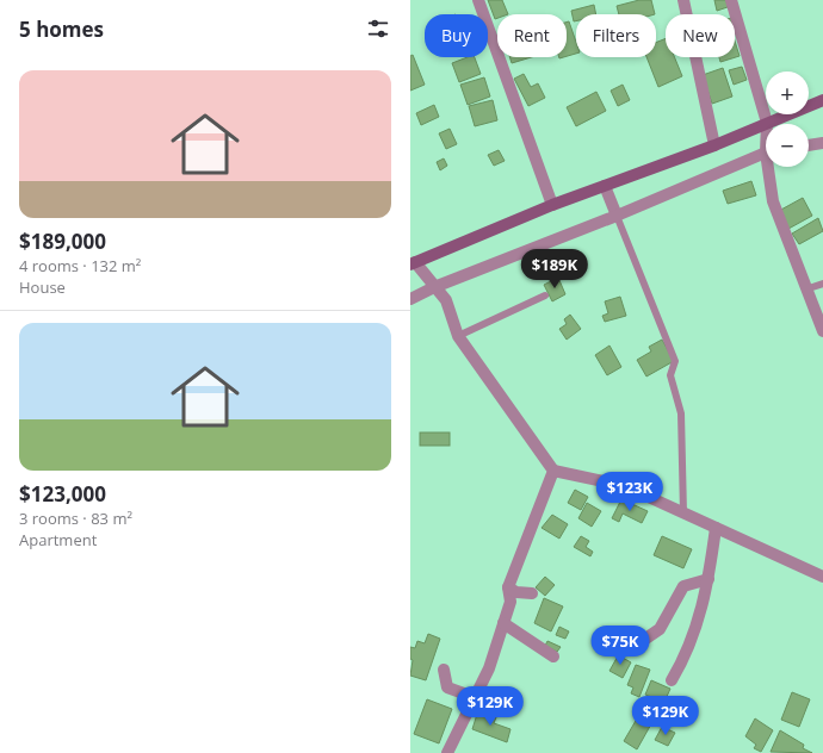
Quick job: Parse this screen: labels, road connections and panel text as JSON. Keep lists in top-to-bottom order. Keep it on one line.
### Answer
{"page":{"heading":"5 homes","chip":["Buy","Rent","Filters","New"],"list":[{"name":"$189,000","note":"4 rooms · 132 m² · House"},{"name":"$123,000","note":"3 rooms · 83 m² · Apartment"}],"map_buttons":["+","−"],"price":["$189K","$123K","$75K","$129K","$129K"]}}
